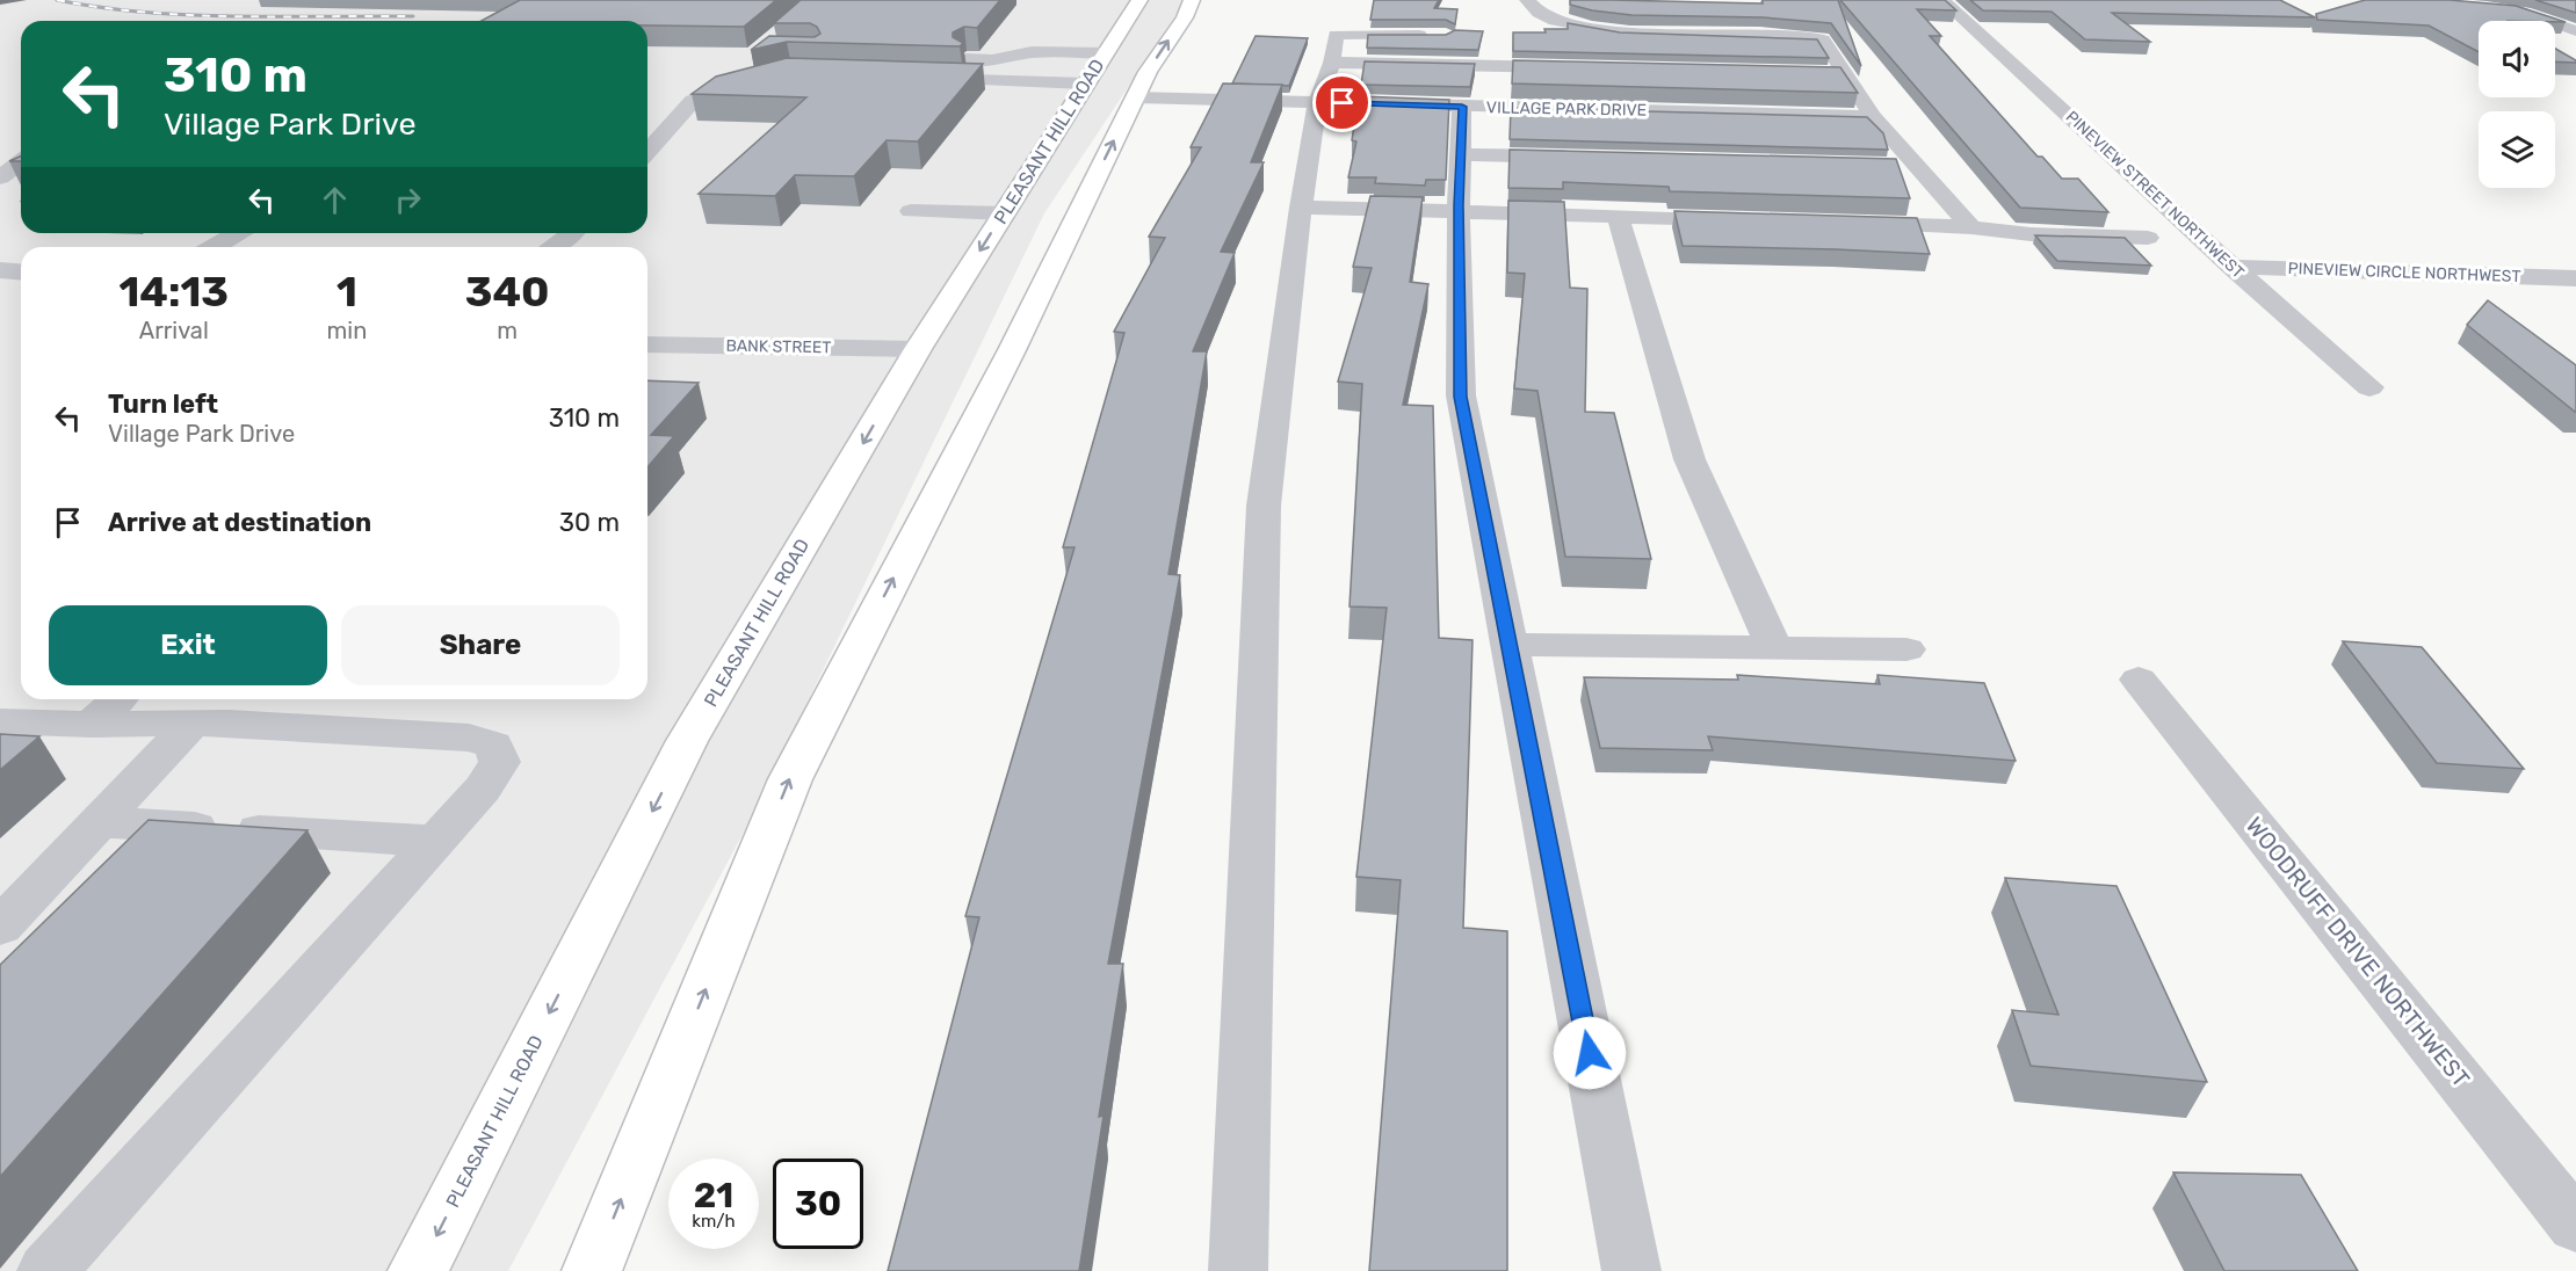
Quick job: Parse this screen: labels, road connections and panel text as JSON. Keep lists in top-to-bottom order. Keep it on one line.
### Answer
{"streets":{"highway":["PLEASANT HILL ROAD"],"street":["VILLAGE PARK DRIVE","PINEVIEW STREET NORTHWEST","PINEVIEW CIRCLE NORTHWEST","BANK STREET","WOODRUFF DRIVE NORTHWEST"]},"crossings":[["PLEASANT HILL ROAD","BANK STREET"],["PINEVIEW STREET NORTHWEST","PINEVIEW CIRCLE NORTHWEST"]],"page":{"turn":["310 m","Village Park Drive"],"eta":["14:13","Arrival","1","min","340","m"],"list":[{"name":"Turn left","note":"Village Park Drive","value":"310 m"},{"name":"Arrive at destination","value":"30 m"}],"buttons":["Exit","Share"],"speed":"21 km/h","limit":"30"}}
